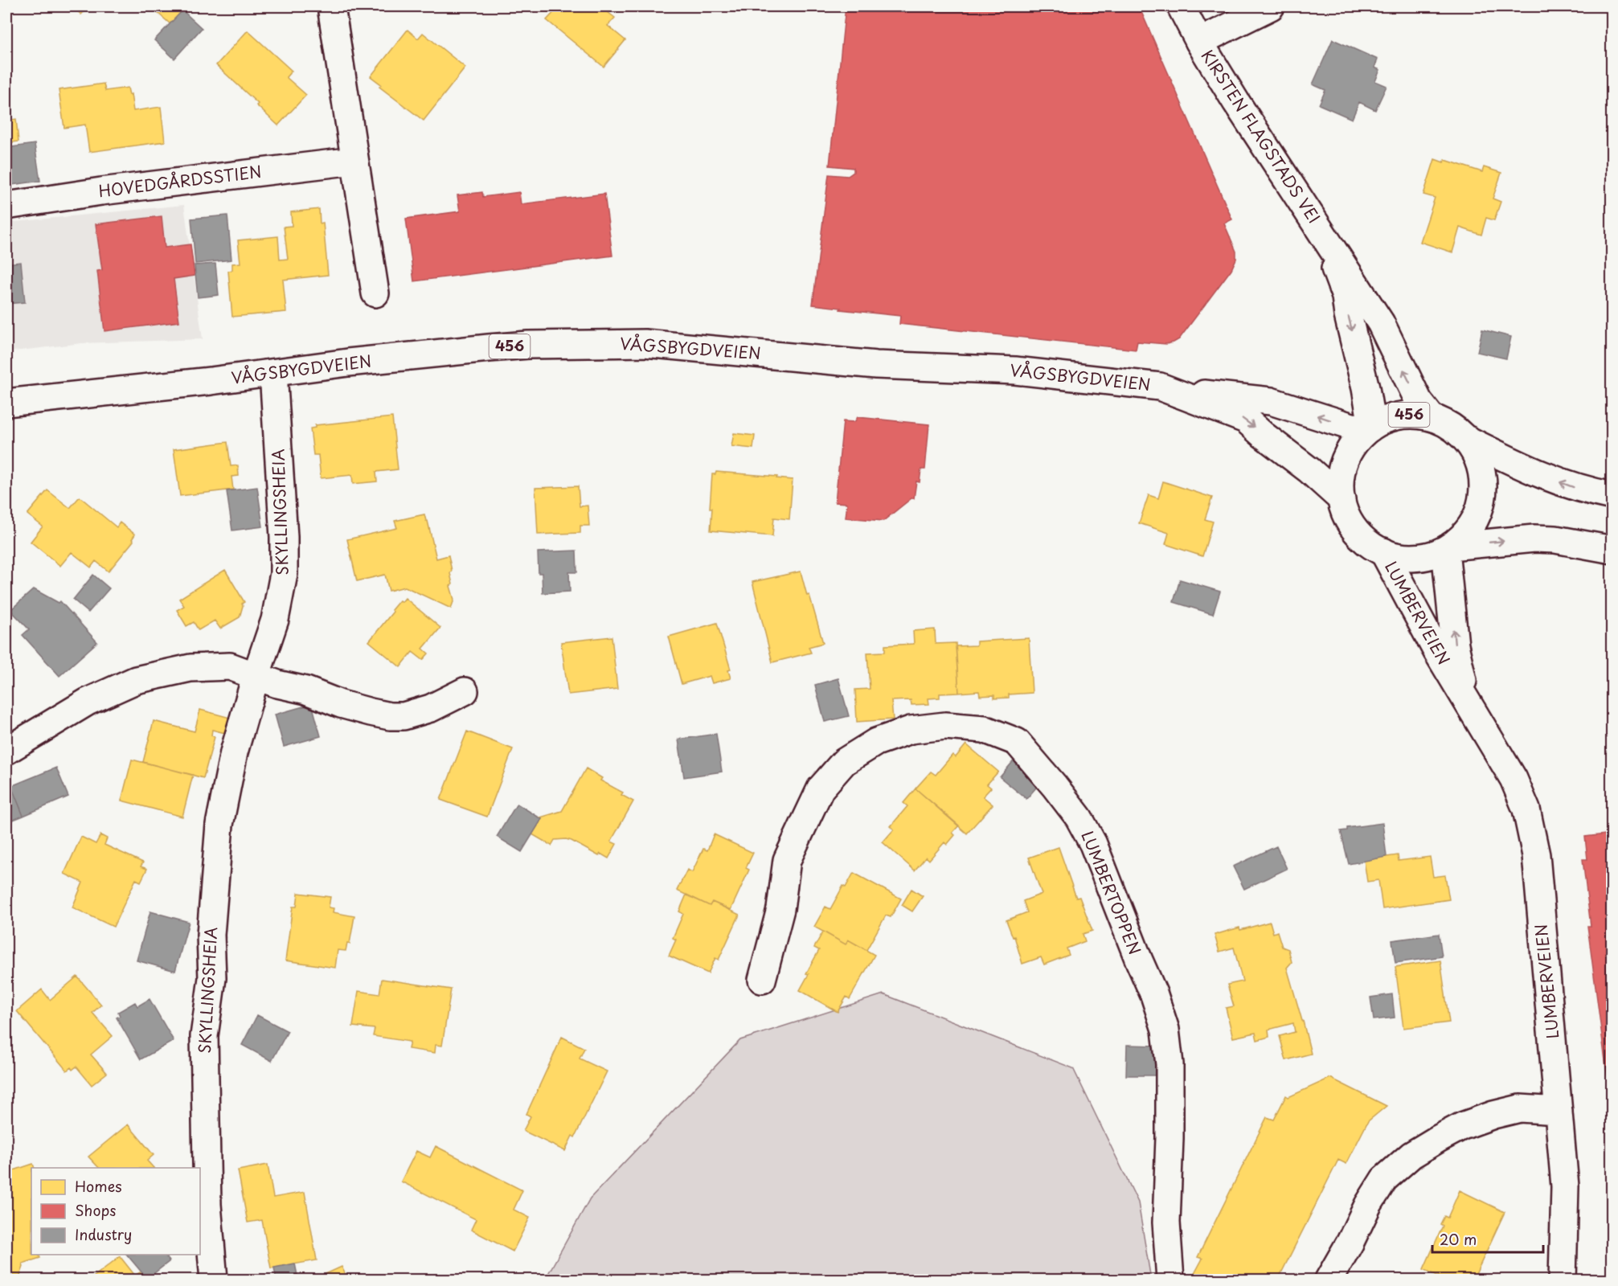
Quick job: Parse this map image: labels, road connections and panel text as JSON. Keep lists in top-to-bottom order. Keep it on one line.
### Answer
{"streets":{"street":["KIRSTEN FLAGSTADS VEI","HOVEDGÅRDSSTIEN","456","VÅGSBYGDVEIEN","SKYLLINGSHEIA","LUMBERVEIEN","LUMBERTOPPEN"]},"crossings":[["KIRSTEN FLAGSTADS VEI","456"],["KIRSTEN FLAGSTADS VEI","VÅGSBYGDVEIEN"],["KIRSTEN FLAGSTADS VEI","LUMBERVEIEN"],["456","VÅGSBYGDVEIEN"],["456","LUMBERVEIEN"],["VÅGSBYGDVEIEN","SKYLLINGSHEIA"],["VÅGSBYGDVEIEN","LUMBERVEIEN"]],"legend":["Homes","Shops","Industry"],"scale_bar":"20 m"}
